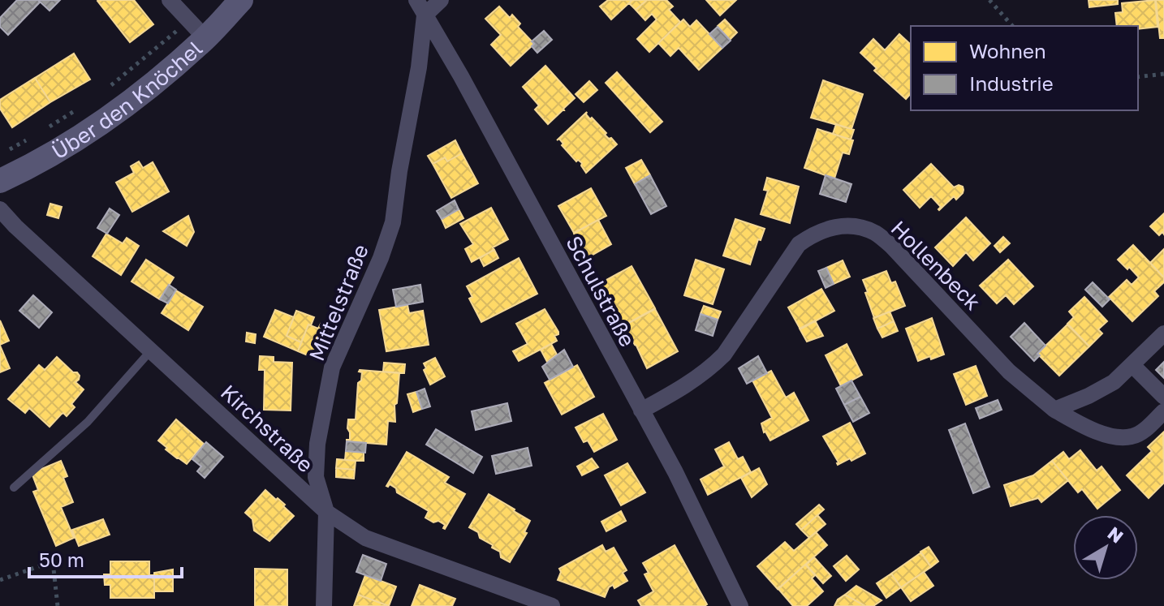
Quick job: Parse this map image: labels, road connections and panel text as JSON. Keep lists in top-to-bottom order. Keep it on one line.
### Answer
{"streets":{"main road":["Über den Knöchel"],"street":["Hollenbeck","Schulstraße","Mittelstraße","Kirchstraße"]},"crossings":[["Hollenbeck","Schulstraße"],["Schulstraße","Mittelstraße"],["Mittelstraße","Kirchstraße"]],"legend":["Wohnen","Industrie"],"scale_bar":"50 m","north":"top right"}
